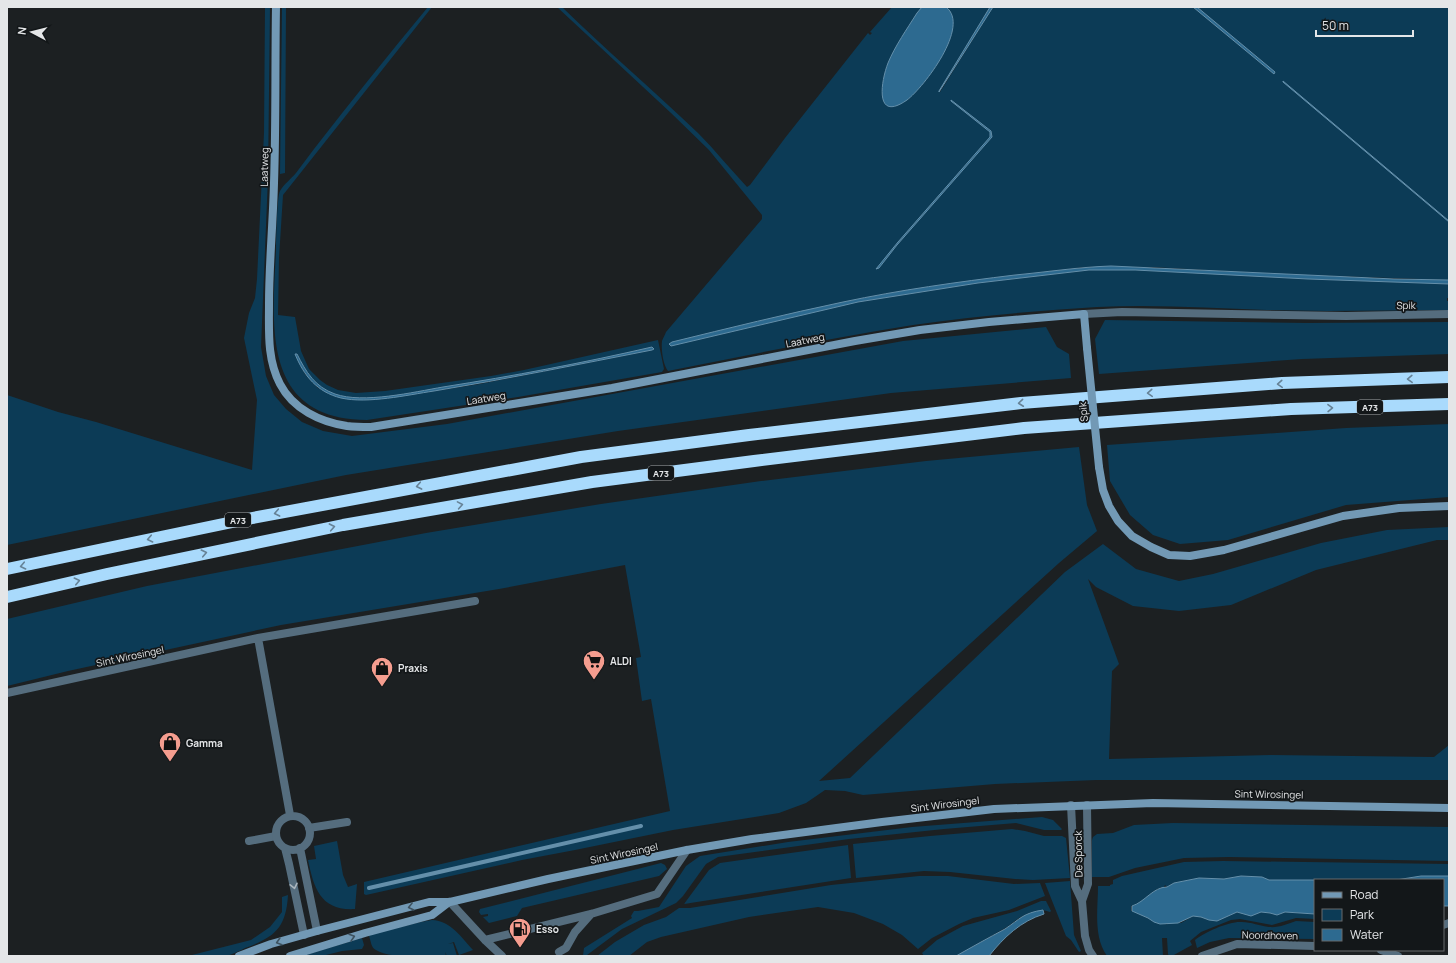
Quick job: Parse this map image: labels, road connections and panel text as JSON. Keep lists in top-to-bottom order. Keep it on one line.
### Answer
{"streets":{"highway":["A73"],"street":["Laatweg","Spik","Sint Wirosingel","De Sporck","Noordhoven"]},"crossings":[["Laatweg","Spik"],["Sint Wirosingel","De Sporck"]],"places":{"supermarket":["ALDI"],"shop":["Praxis","Gamma"],"fuel station":["Esso"]},"legend":["Road","Park","Water"],"scale_bar":"50 m","north":"left"}
